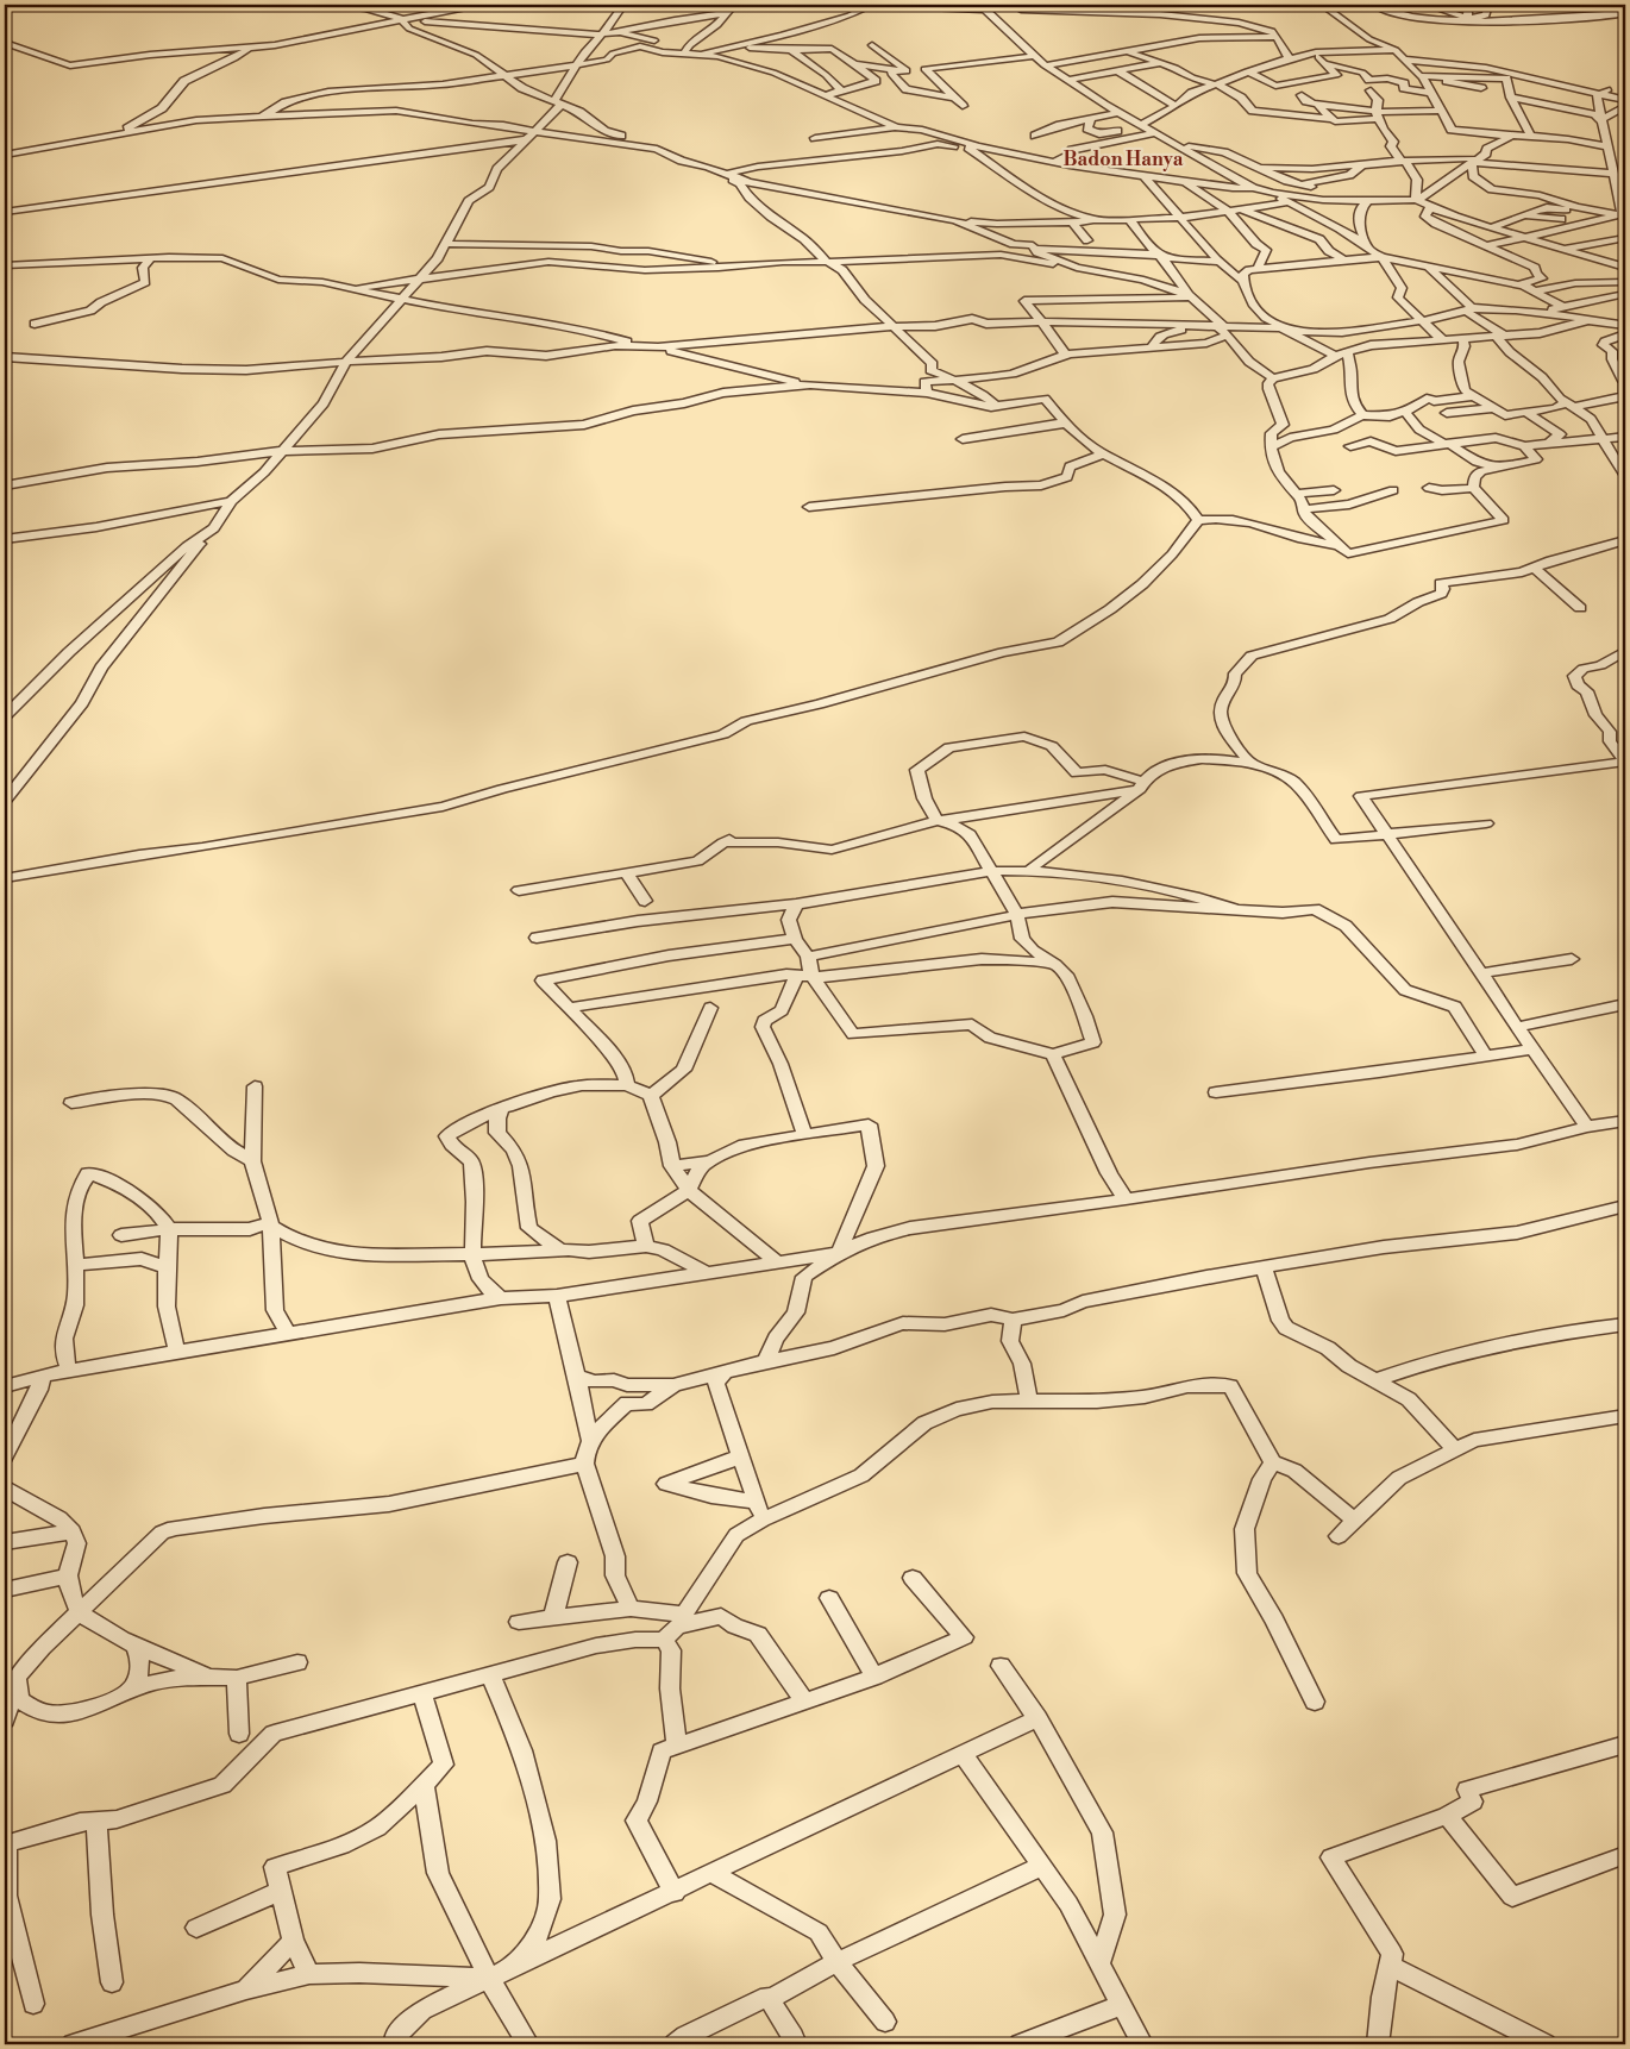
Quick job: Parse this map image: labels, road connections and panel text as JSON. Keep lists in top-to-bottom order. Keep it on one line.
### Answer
{"districts":["Badon Hanya"]}
